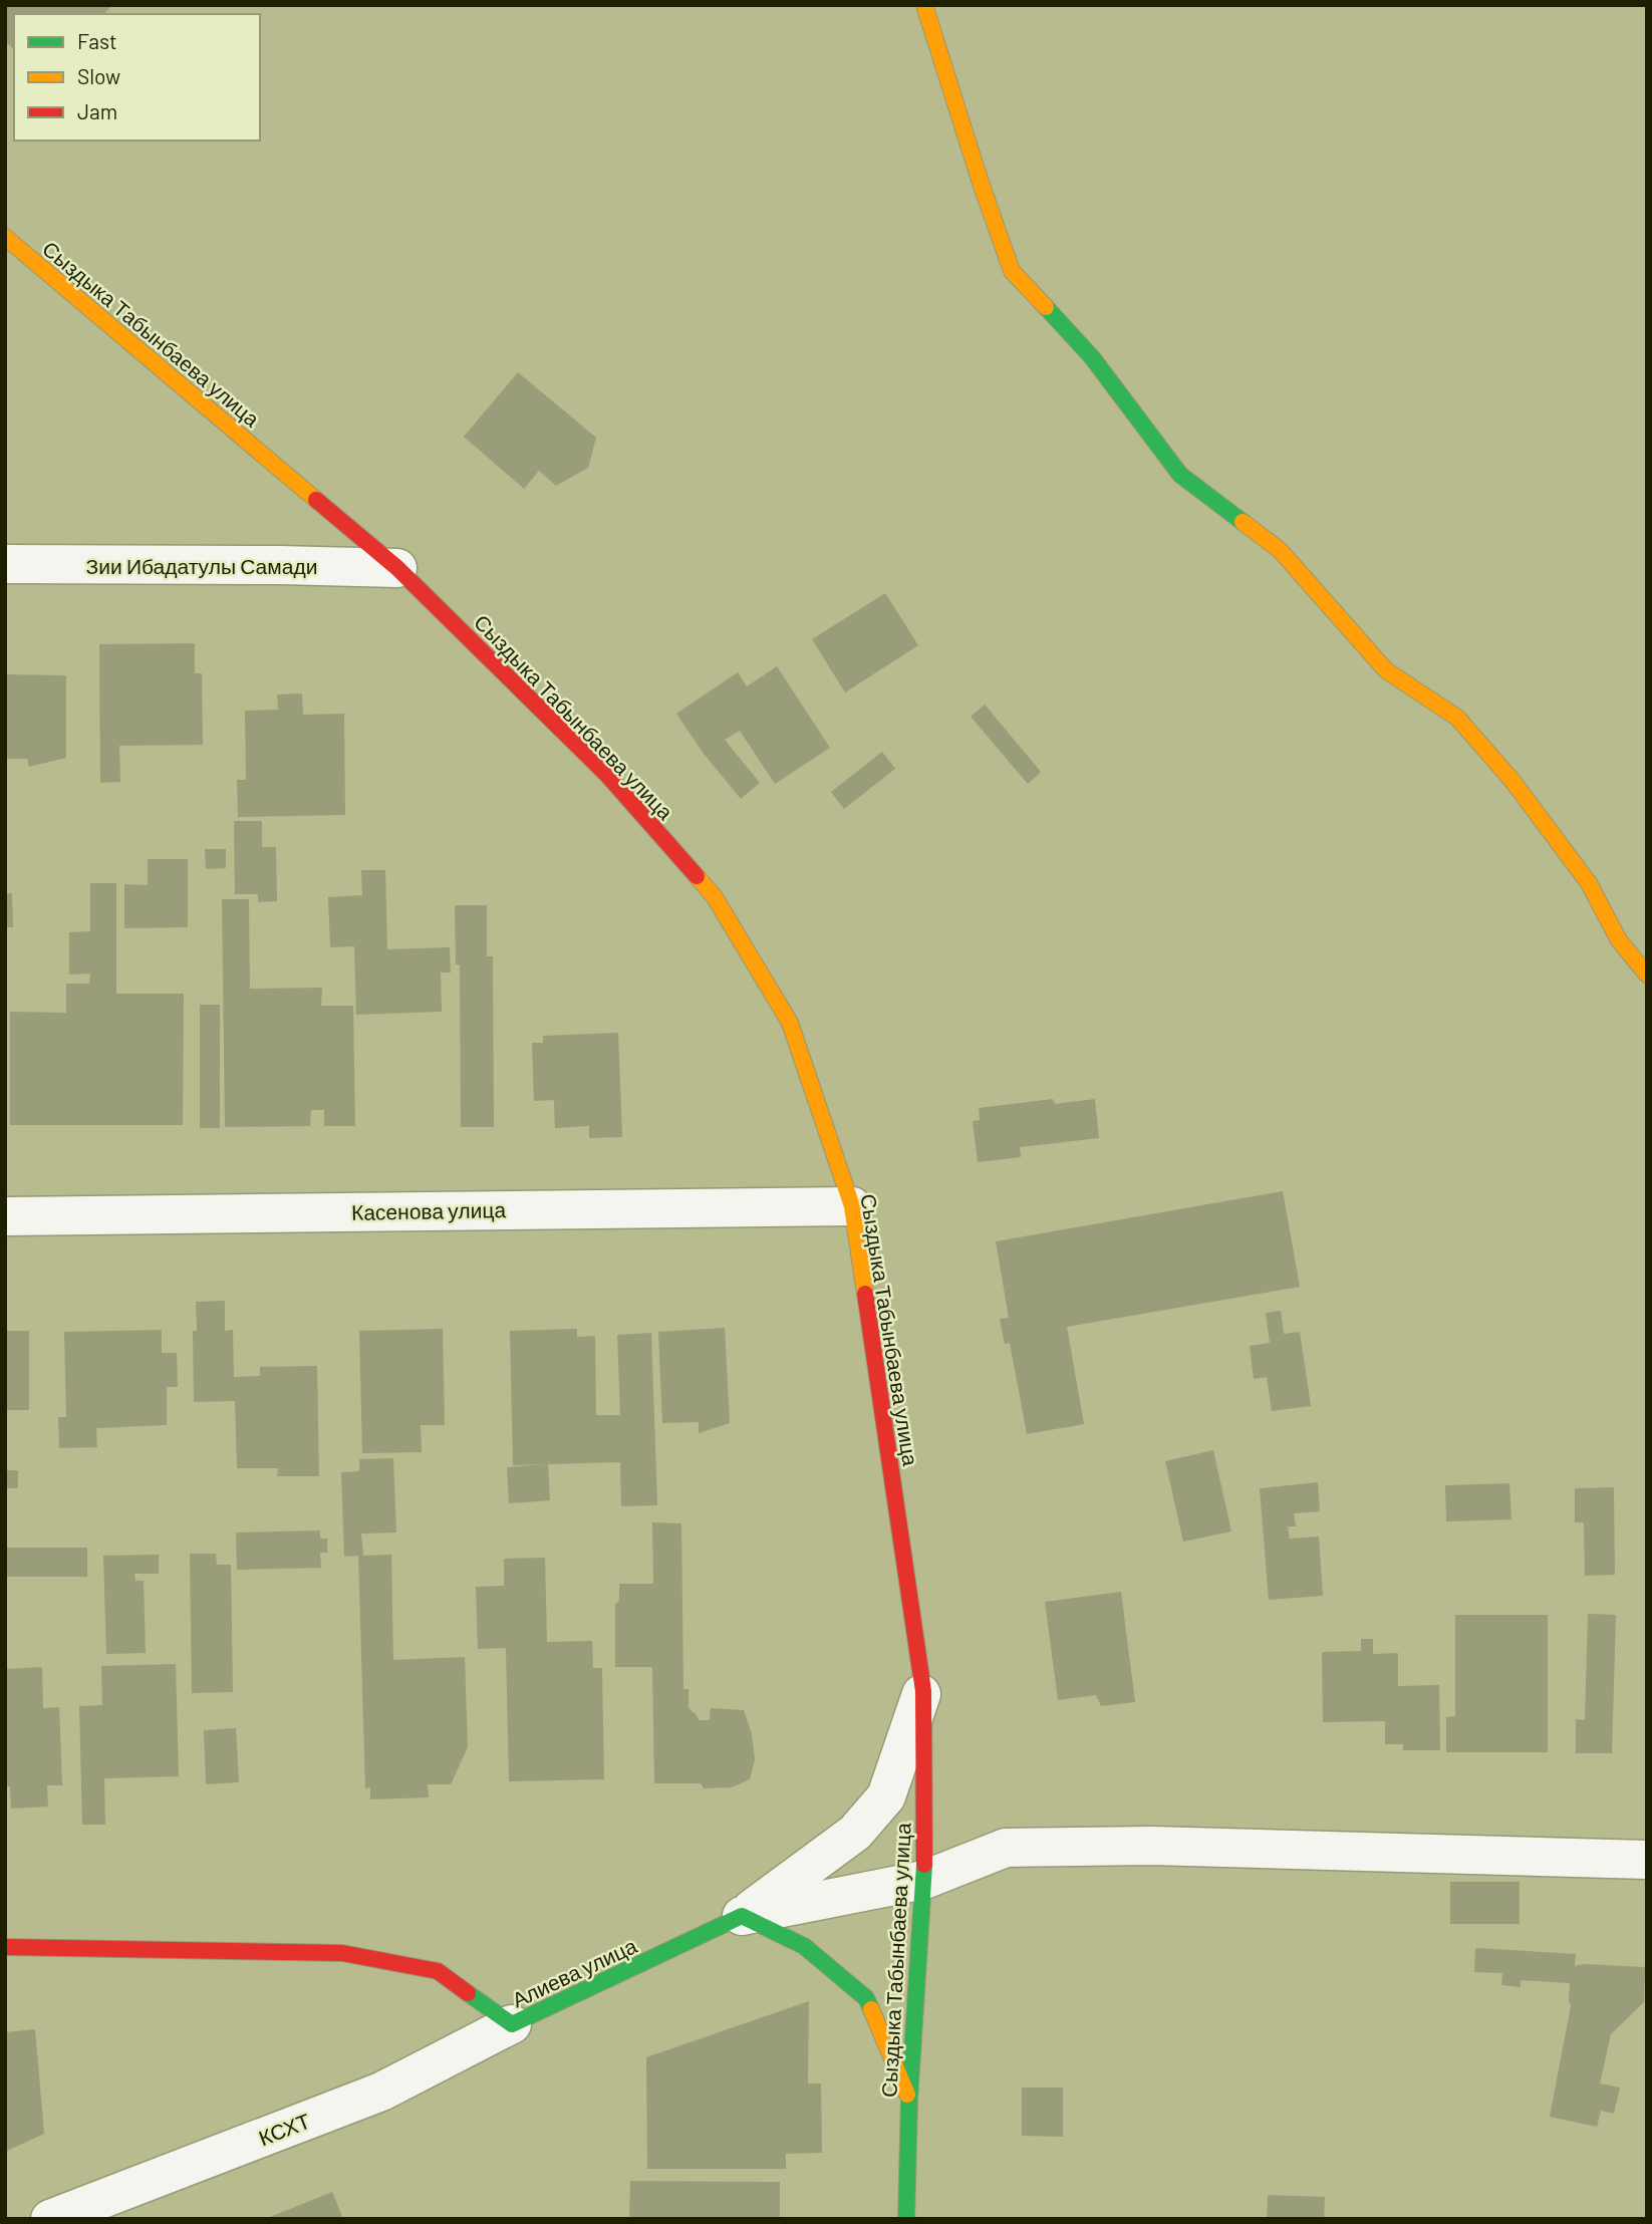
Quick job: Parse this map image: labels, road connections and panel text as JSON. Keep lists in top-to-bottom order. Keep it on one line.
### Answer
{"streets":{"street":["Сыздыка Табынбаева улица","Зии Ибадатулы Самади","Касенова улица","Алиева улица","КСХТ"]},"crossings":[["Сыздыка Табынбаева улица","Зии Ибадатулы Самади"],["Сыздыка Табынбаева улица","Касенова улица"],["Алиева улица","КСХТ"]],"legend":["Fast","Slow","Jam"]}
